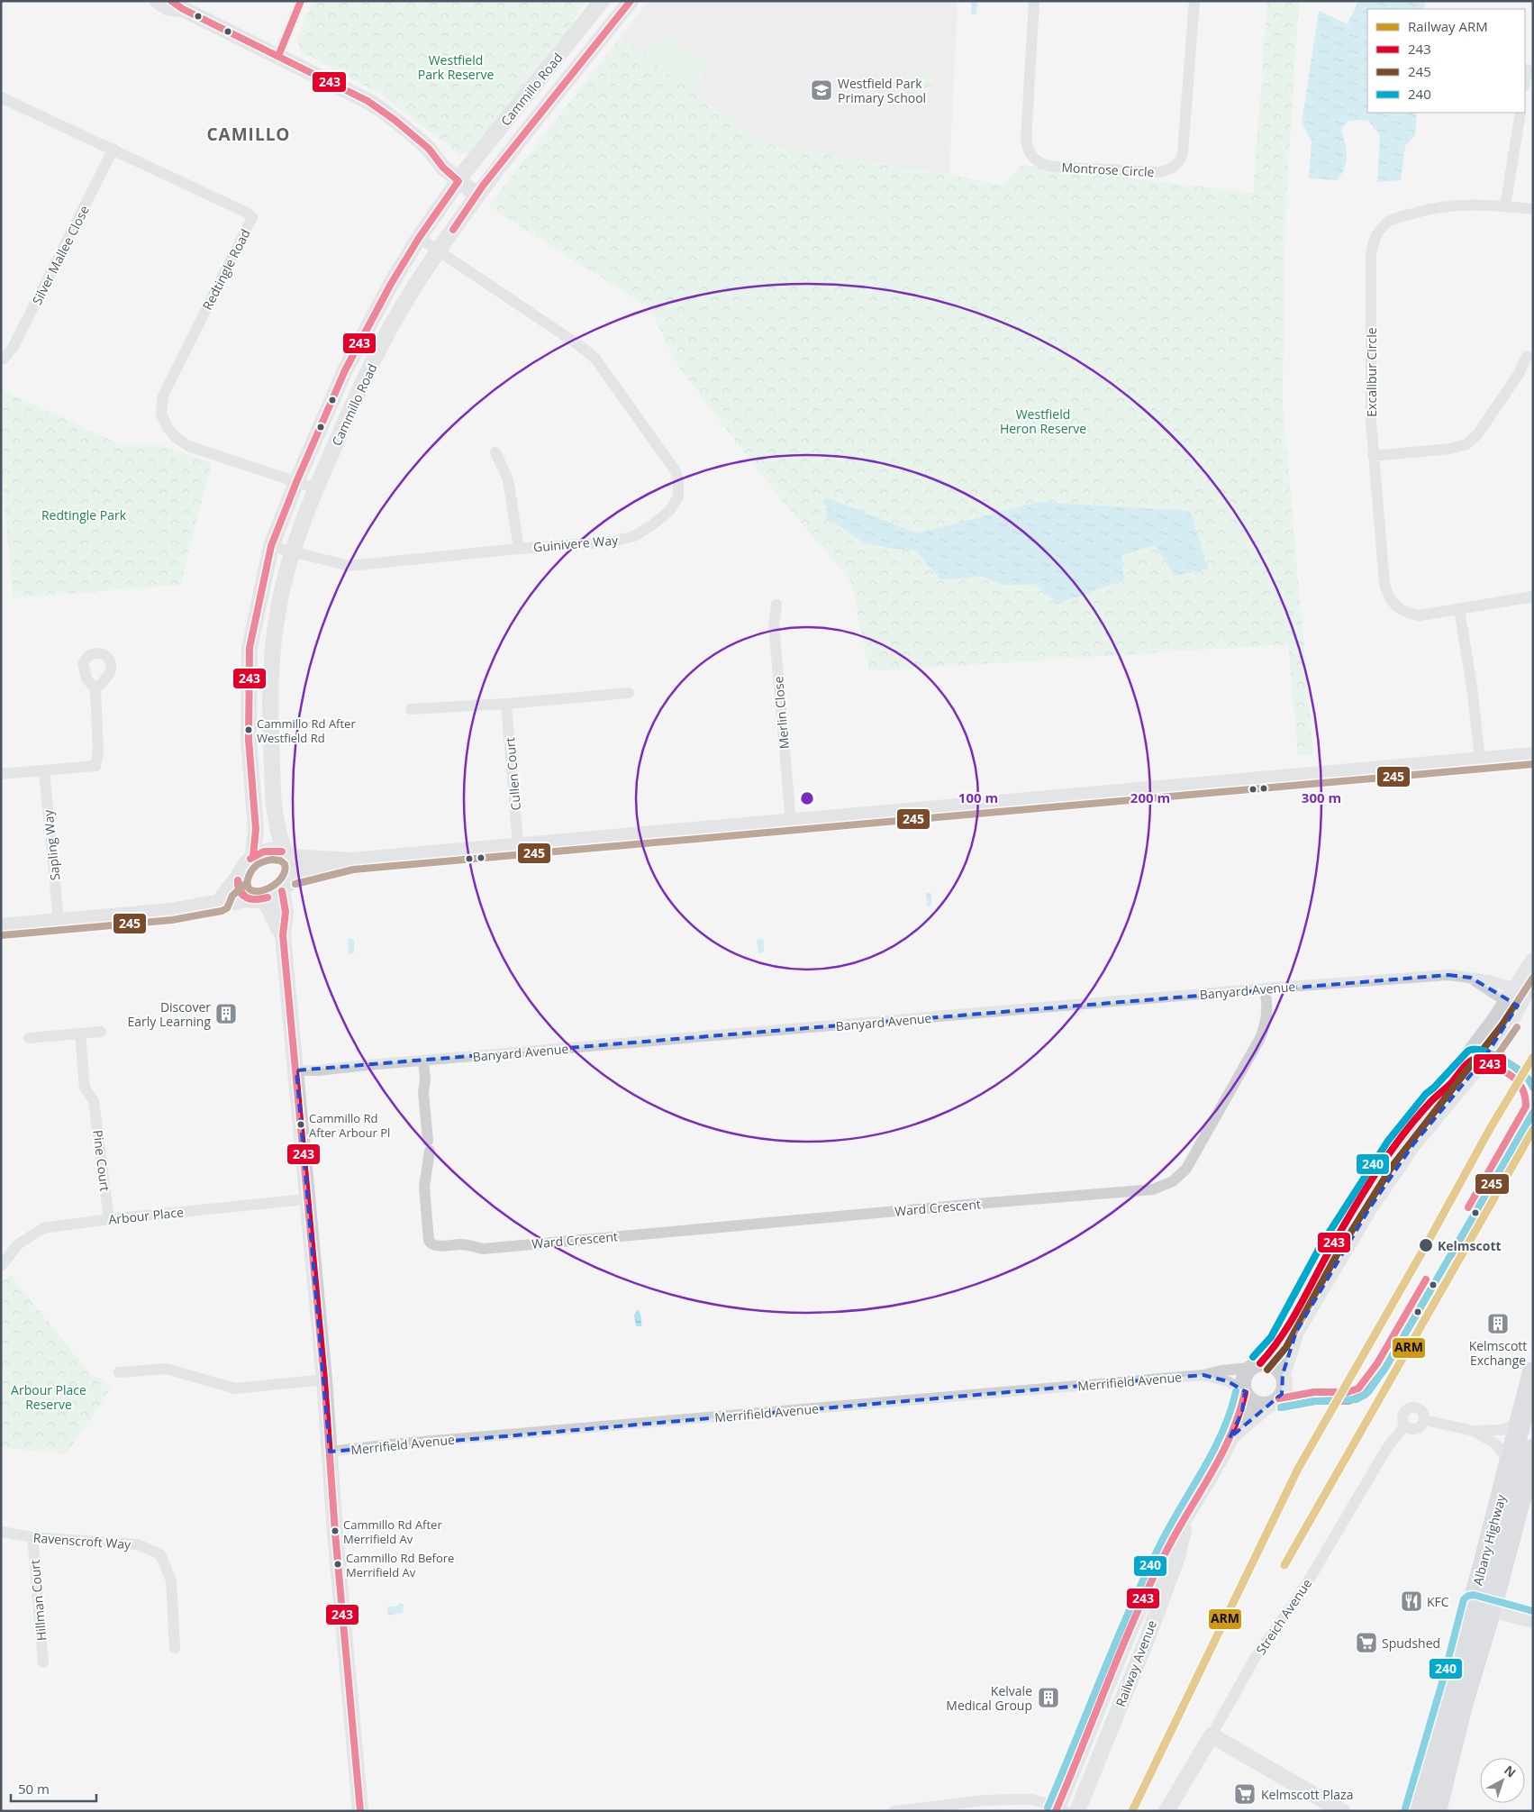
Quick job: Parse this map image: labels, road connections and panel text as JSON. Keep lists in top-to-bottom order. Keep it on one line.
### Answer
{"streets":{"highway":["Albany Highway"],"main road":["Cammillo Road","Streich Avenue","Railway Avenue"],"street":["Montrose Circle","Silver Mallee Close","Redtingle Road","Excalibur Circle","Guinivere Way","Merlin Close","Cullen Court","Sapling Way","Banyard Avenue","Pine Court","Ward Crescent","Arbour Place","Merrifield Avenue","Ravenscroft Way","Hillman Court"]},"crossings":[["Cammillo Road","Redtingle Road"],["Cammillo Road","Guinivere Way"],["Silver Mallee Close","Redtingle Road"],["Banyard Avenue","Ward Crescent"],["Banyard Avenue","Railway Avenue"],["Pine Court","Arbour Place"],["Merrifield Avenue","Railway Avenue"],["Albany Highway","Streich Avenue"],["Ravenscroft Way","Hillman Court"]],"districts":["CAMILLO"],"parks":["Westfield Park Reserve","Westfield Heron Reserve","Redtingle Park","Arbour Place Reserve"],"places":{"school or university":["Westfield Park Primary School"],"other":["Cammillo Rd After Westfield Rd","Cammillo Rd After Arbour Pl","Kelmscott","Cammillo Rd After Merrifield Av","Cammillo Rd Before Merrifield Av"],"building":["Discover Early Learning","Kelmscott Exchange","Kelvale Medical Group"],"restaurant":["KFC"],"supermarket":["Spudshed","Kelmscott Plaza"]},"lines":["transit line 243","transit line 245","transit line 240","rail line ARM"],"legend":["Railway ARM","243","245","240"],"scale_bar":"50 m","north":"top right","rings":["100 m","200 m","300 m"]}
